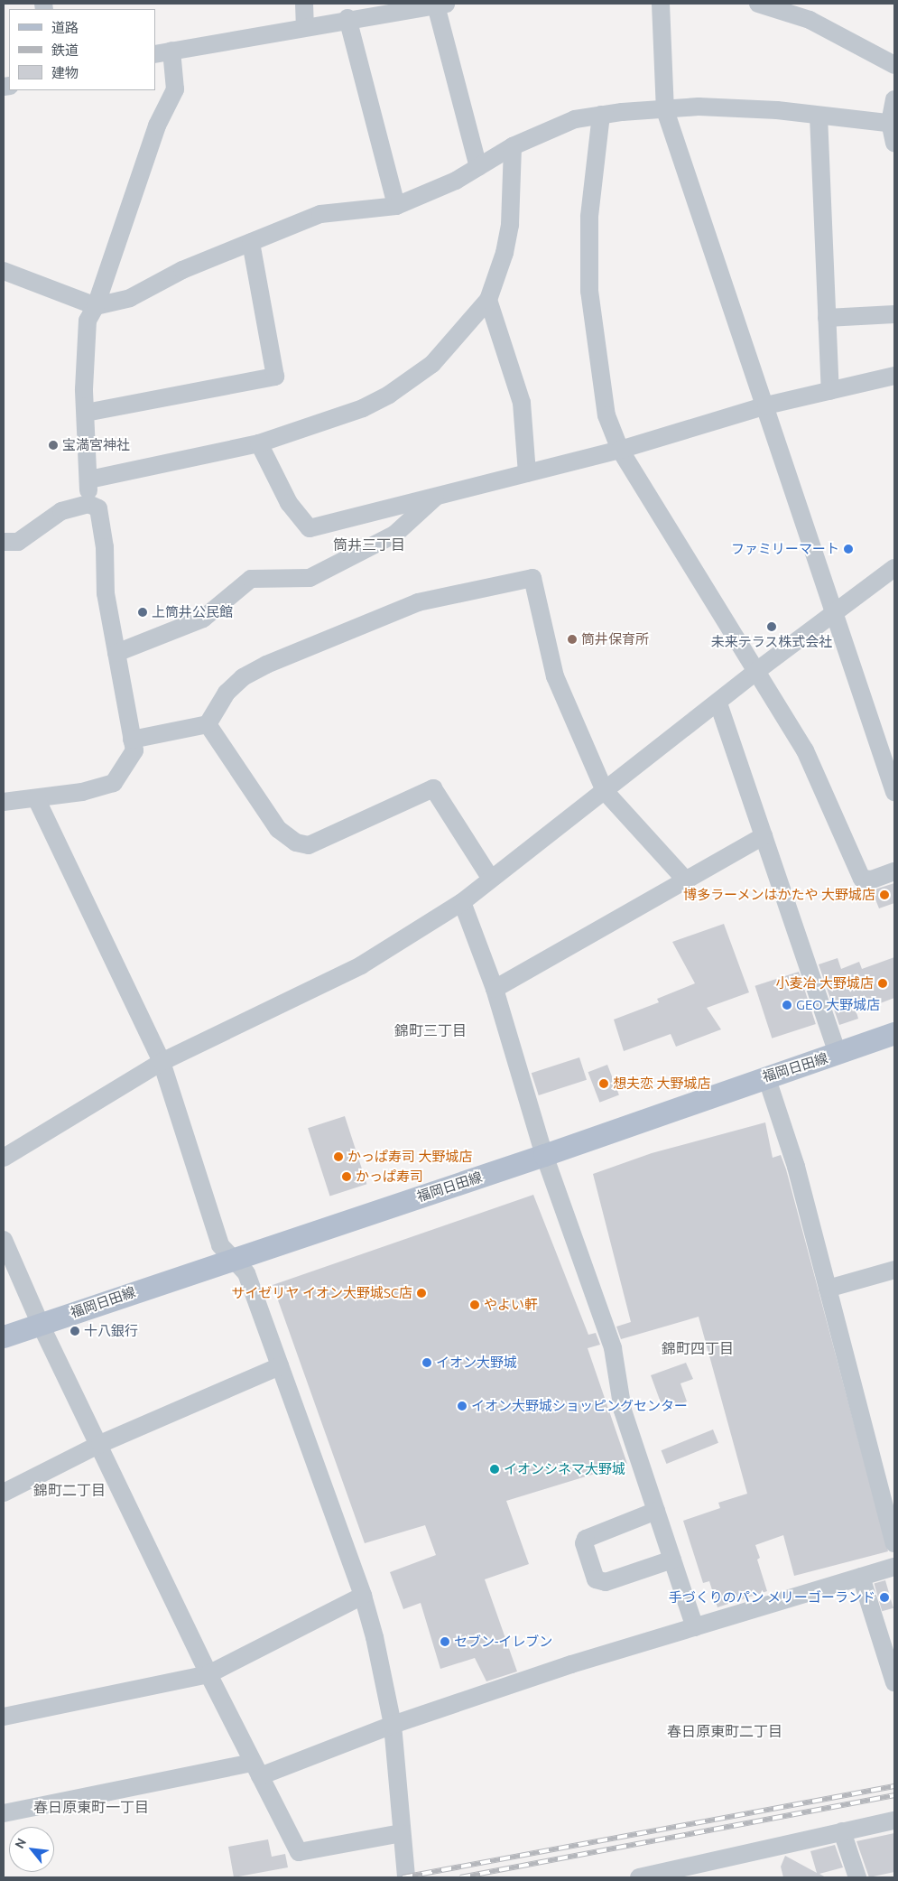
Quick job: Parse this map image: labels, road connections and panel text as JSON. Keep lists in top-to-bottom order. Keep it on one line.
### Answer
{"streets":{"main road":["福岡日田線"]},"districts":["筒井三丁目","錦町三丁目","錦町四丁目","錦町二丁目","春日原東町二丁目","春日原東町一丁目"],"places":["宝満宮神社","ファミリーマート","上筒井公民館","未来テラス株式会社","筒井保育所","博多ラーメンはかたや 大野城店","小麦冶 大野城店","GEO 大野城店","想夫恋 大野城店","かっぱ寿司 大野城店","かっぱ寿司","サイゼリヤ イオン大野城SC店","やよい軒","十八銀行","イオン大野城","イオン大野城ショッピングセンター","イオンシネマ大野城","手づくりのパン メリーゴーランド","セブン-イレブン"],"legend":["道路","鉄道","建物"],"north":"top left"}
